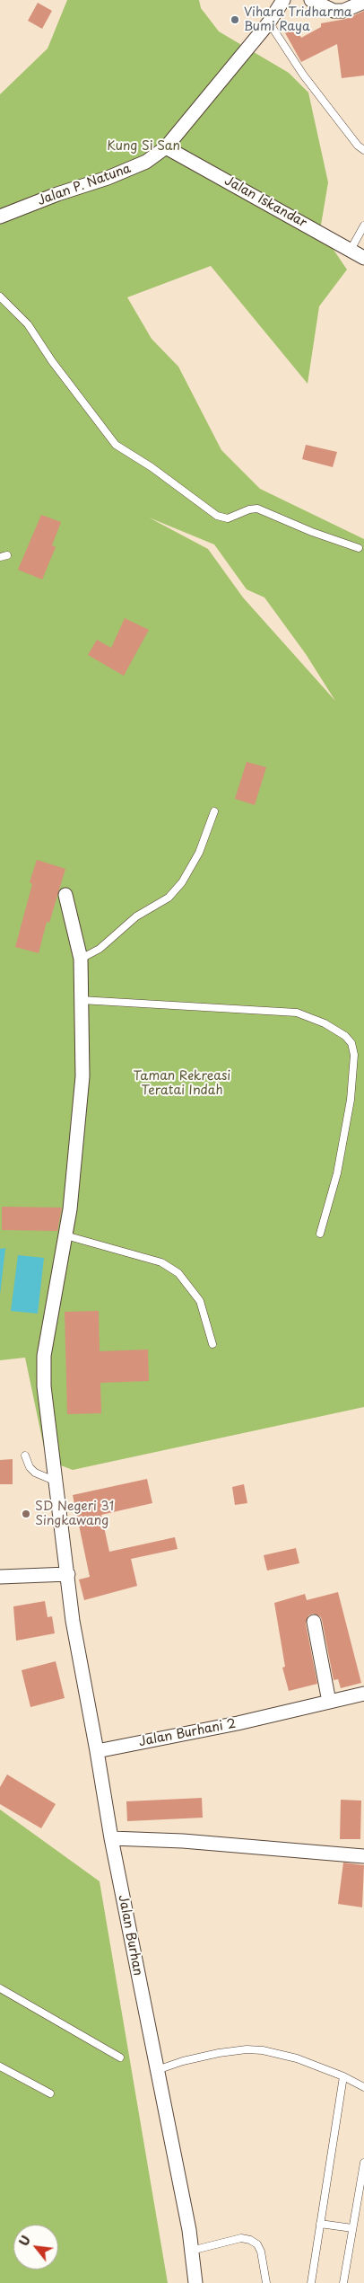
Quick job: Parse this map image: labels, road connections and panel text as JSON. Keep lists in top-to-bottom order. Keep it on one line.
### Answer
{"streets":{"street":["Jalan P. Natuna","Jalan Iskandar","Jalan Burhani 2","Jalan Burhan"]},"crossings":[["Jalan P. Natuna","Jalan Iskandar"]],"parks":["Kung Si San","Taman Rekreasi Teratai Indah"],"places":["Vihara Tridharma Bumi Raya","SD Negeri 31 Singkawang"],"north":"top left"}
